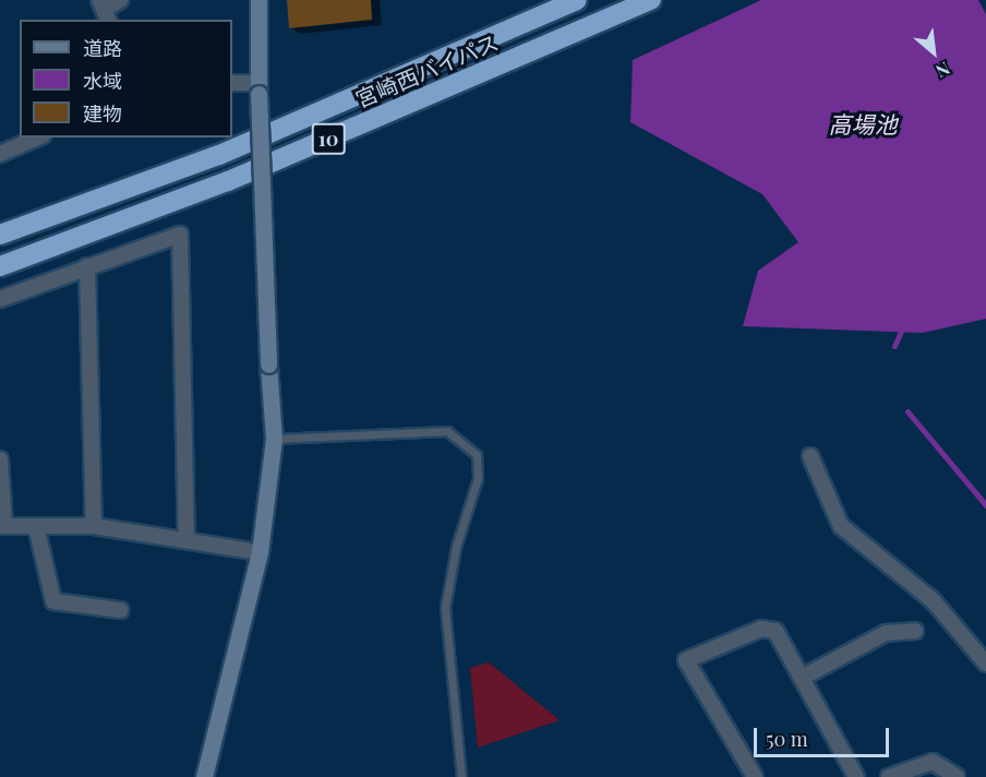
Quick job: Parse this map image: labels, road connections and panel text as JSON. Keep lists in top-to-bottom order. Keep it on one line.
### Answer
{"streets":{"highway":["宮崎西バイパス","10"]},"water":["高場池"],"legend":["道路","水域","建物"],"scale_bar":"50 m","north":"bottom right"}
